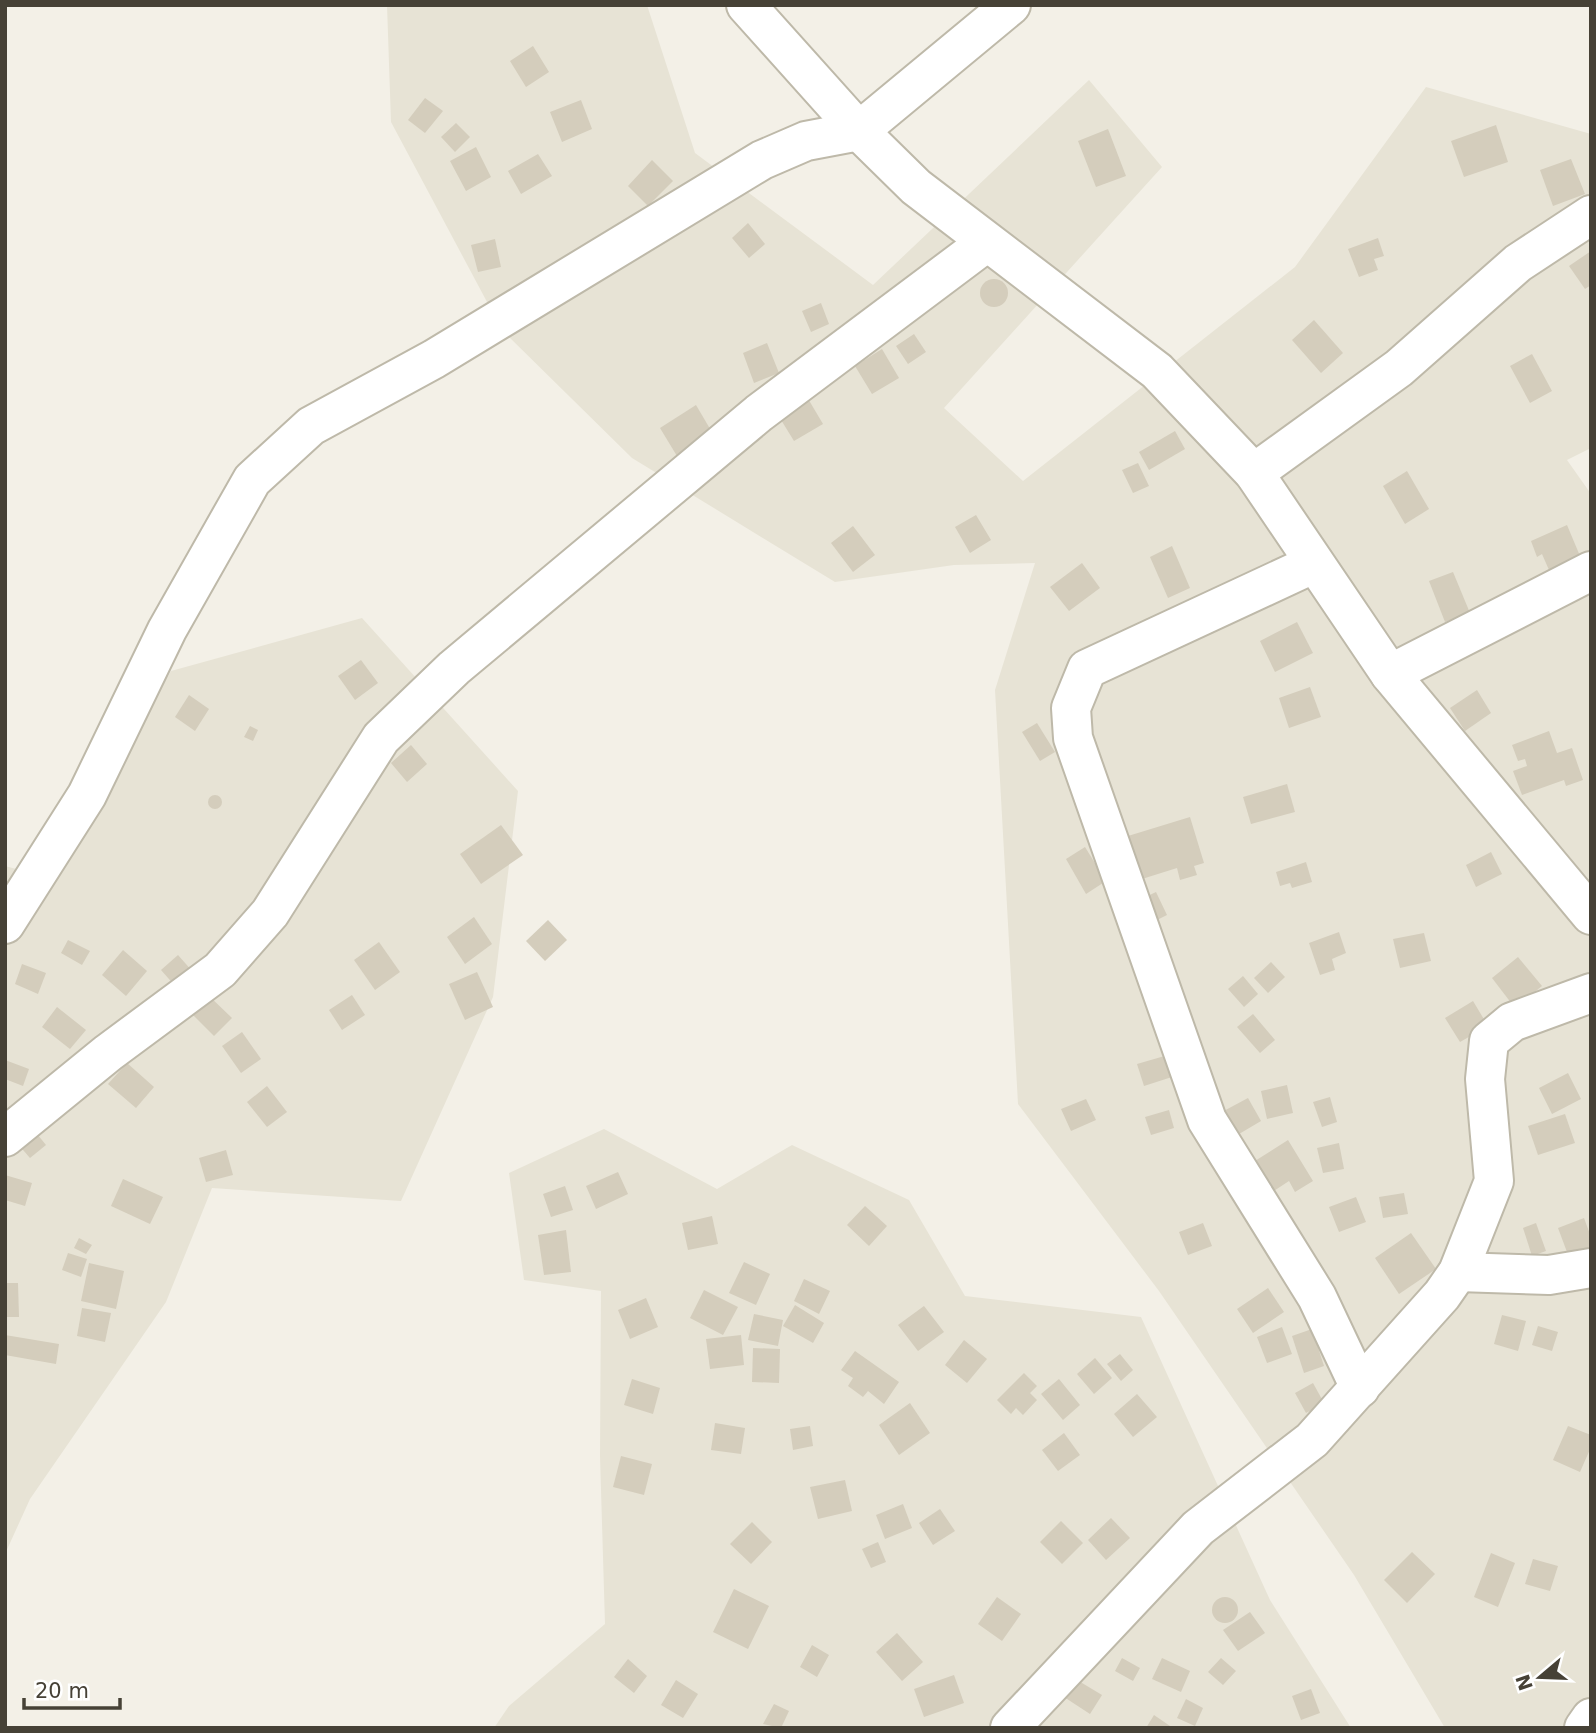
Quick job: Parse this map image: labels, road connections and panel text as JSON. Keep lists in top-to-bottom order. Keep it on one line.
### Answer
{"scale_bar":"20 m","north":"left"}
